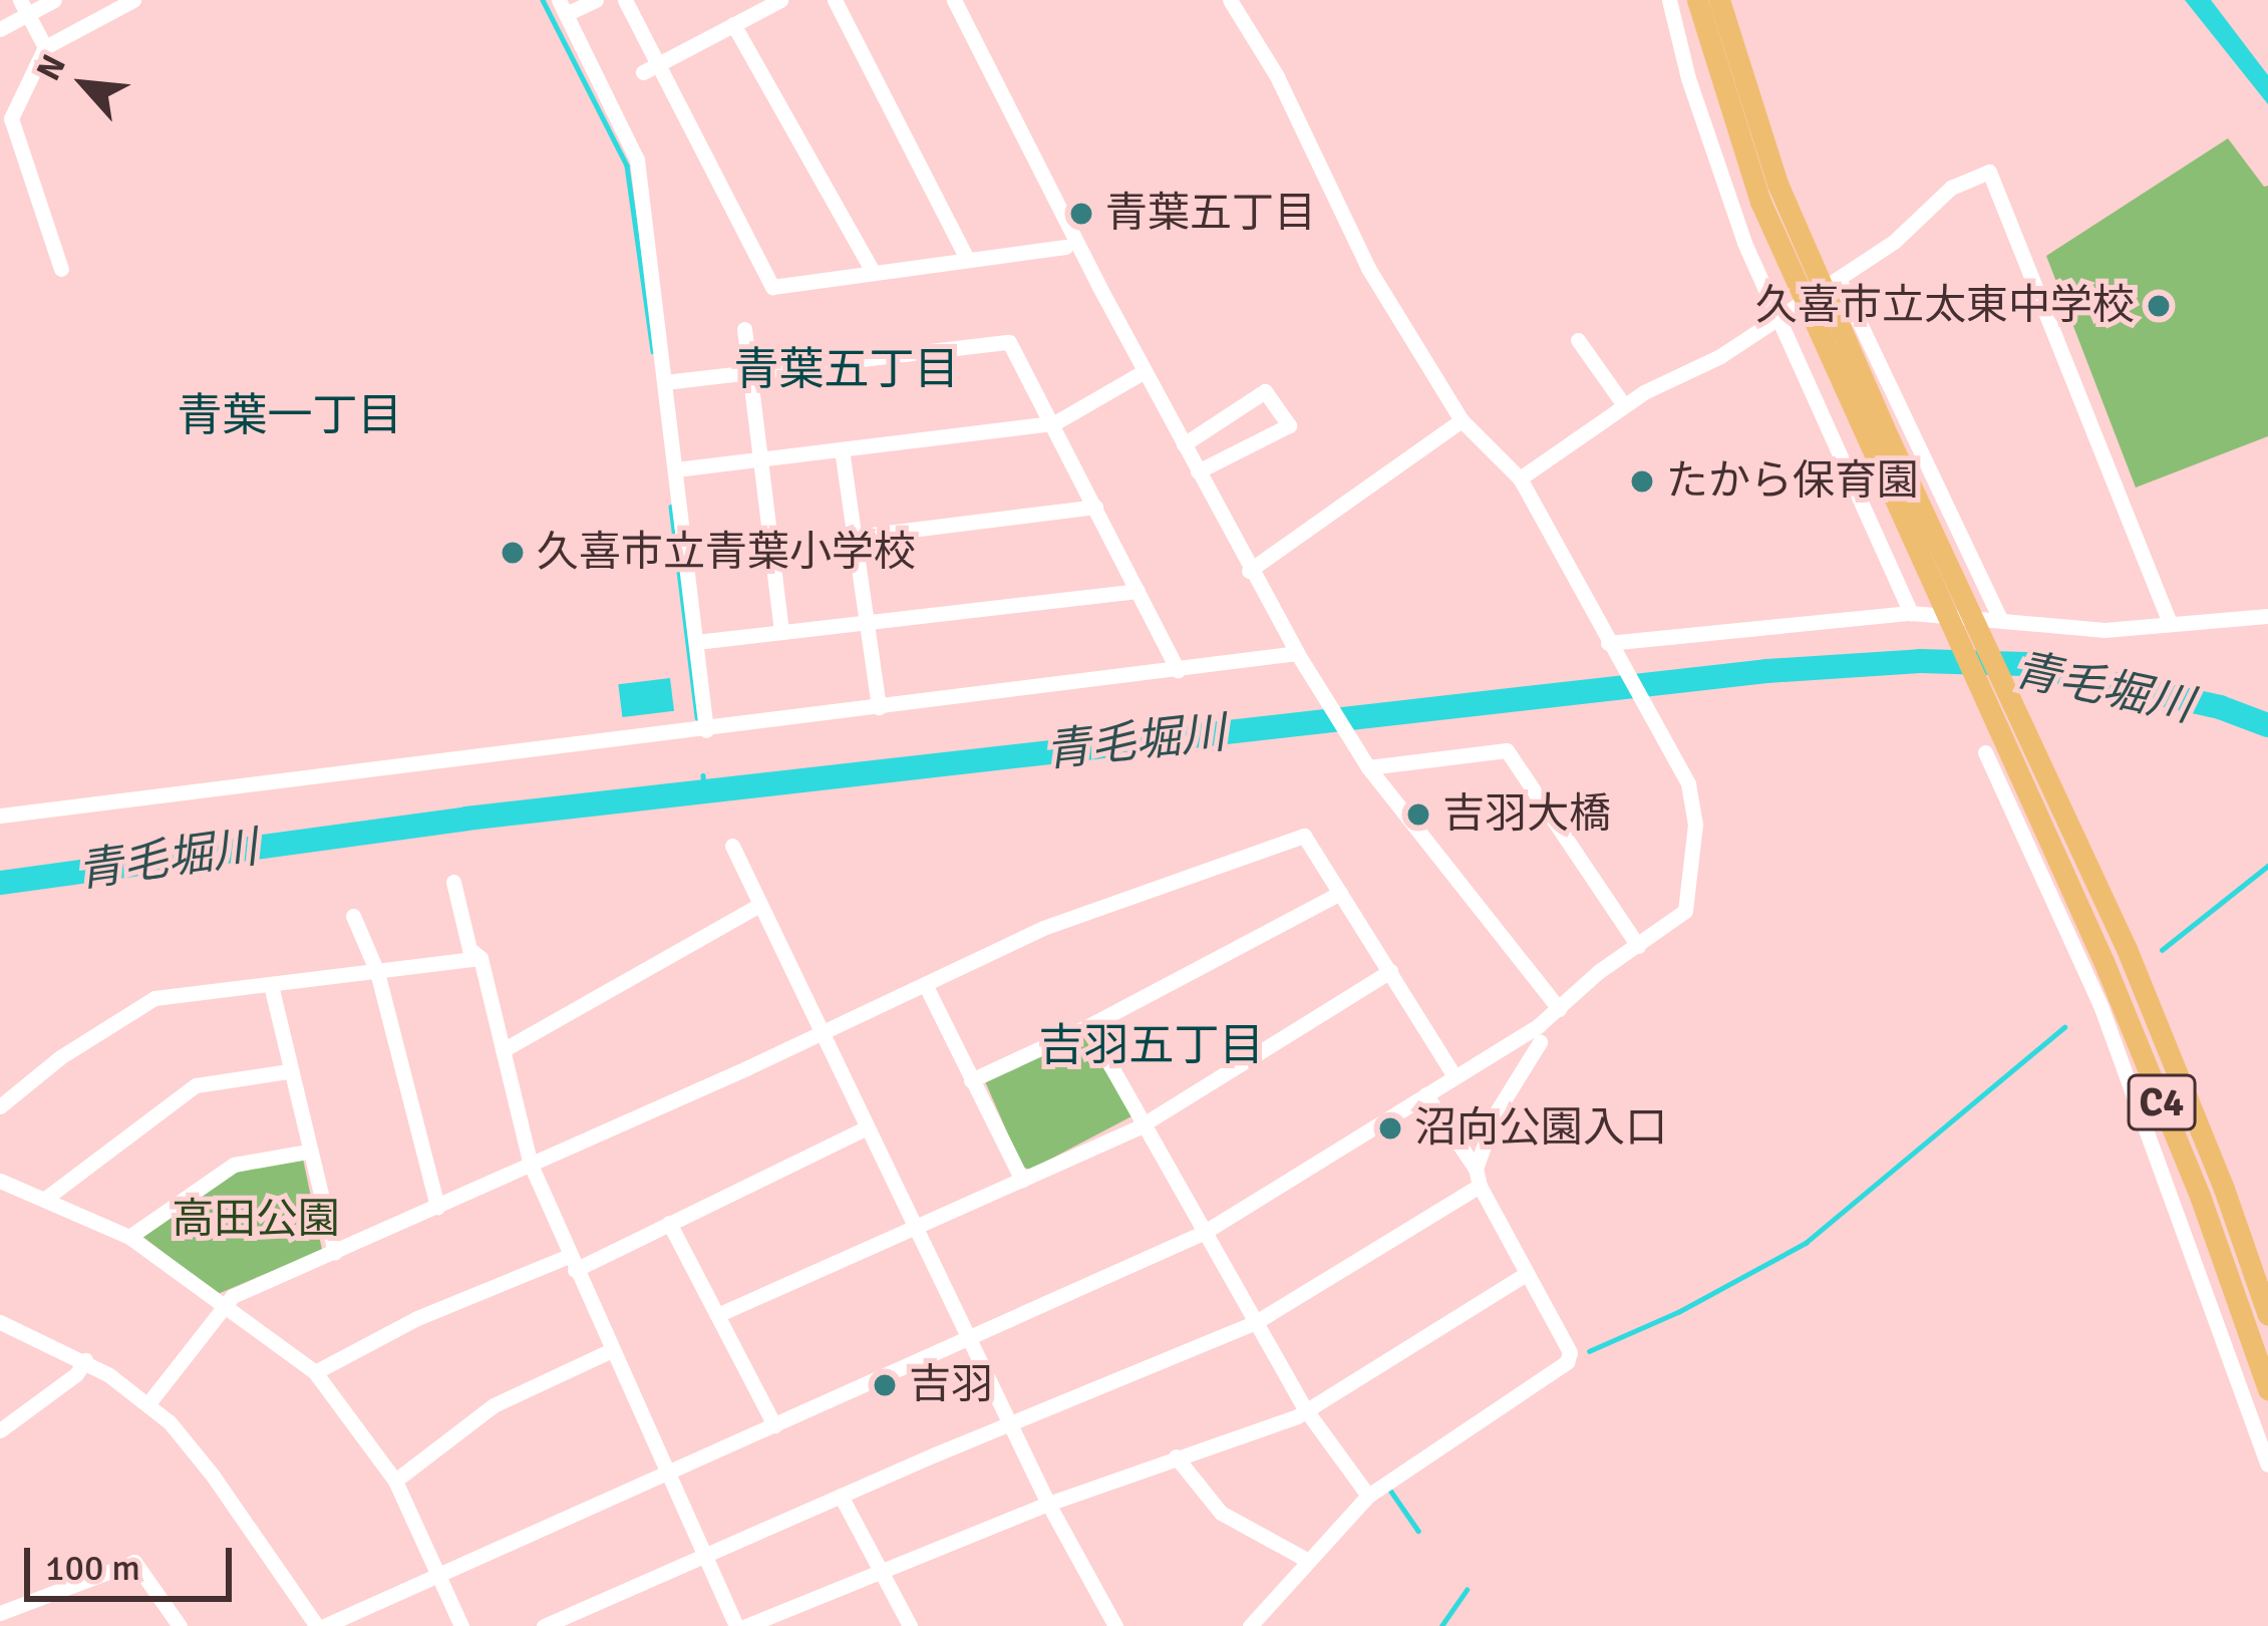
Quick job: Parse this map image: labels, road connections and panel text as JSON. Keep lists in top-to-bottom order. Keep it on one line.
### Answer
{"streets":{"highway":["C4"]},"districts":["青葉五丁目","青葉一丁目","吉羽五丁目"],"water":["青毛堀川"],"parks":["高田公園"],"places":["青葉五丁目","久喜市立太東中学校","たから保育園","久喜市立青葉小学校","吉羽大橋","沼向公園入口","吉羽"],"scale_bar":"100 m","north":"top left"}
